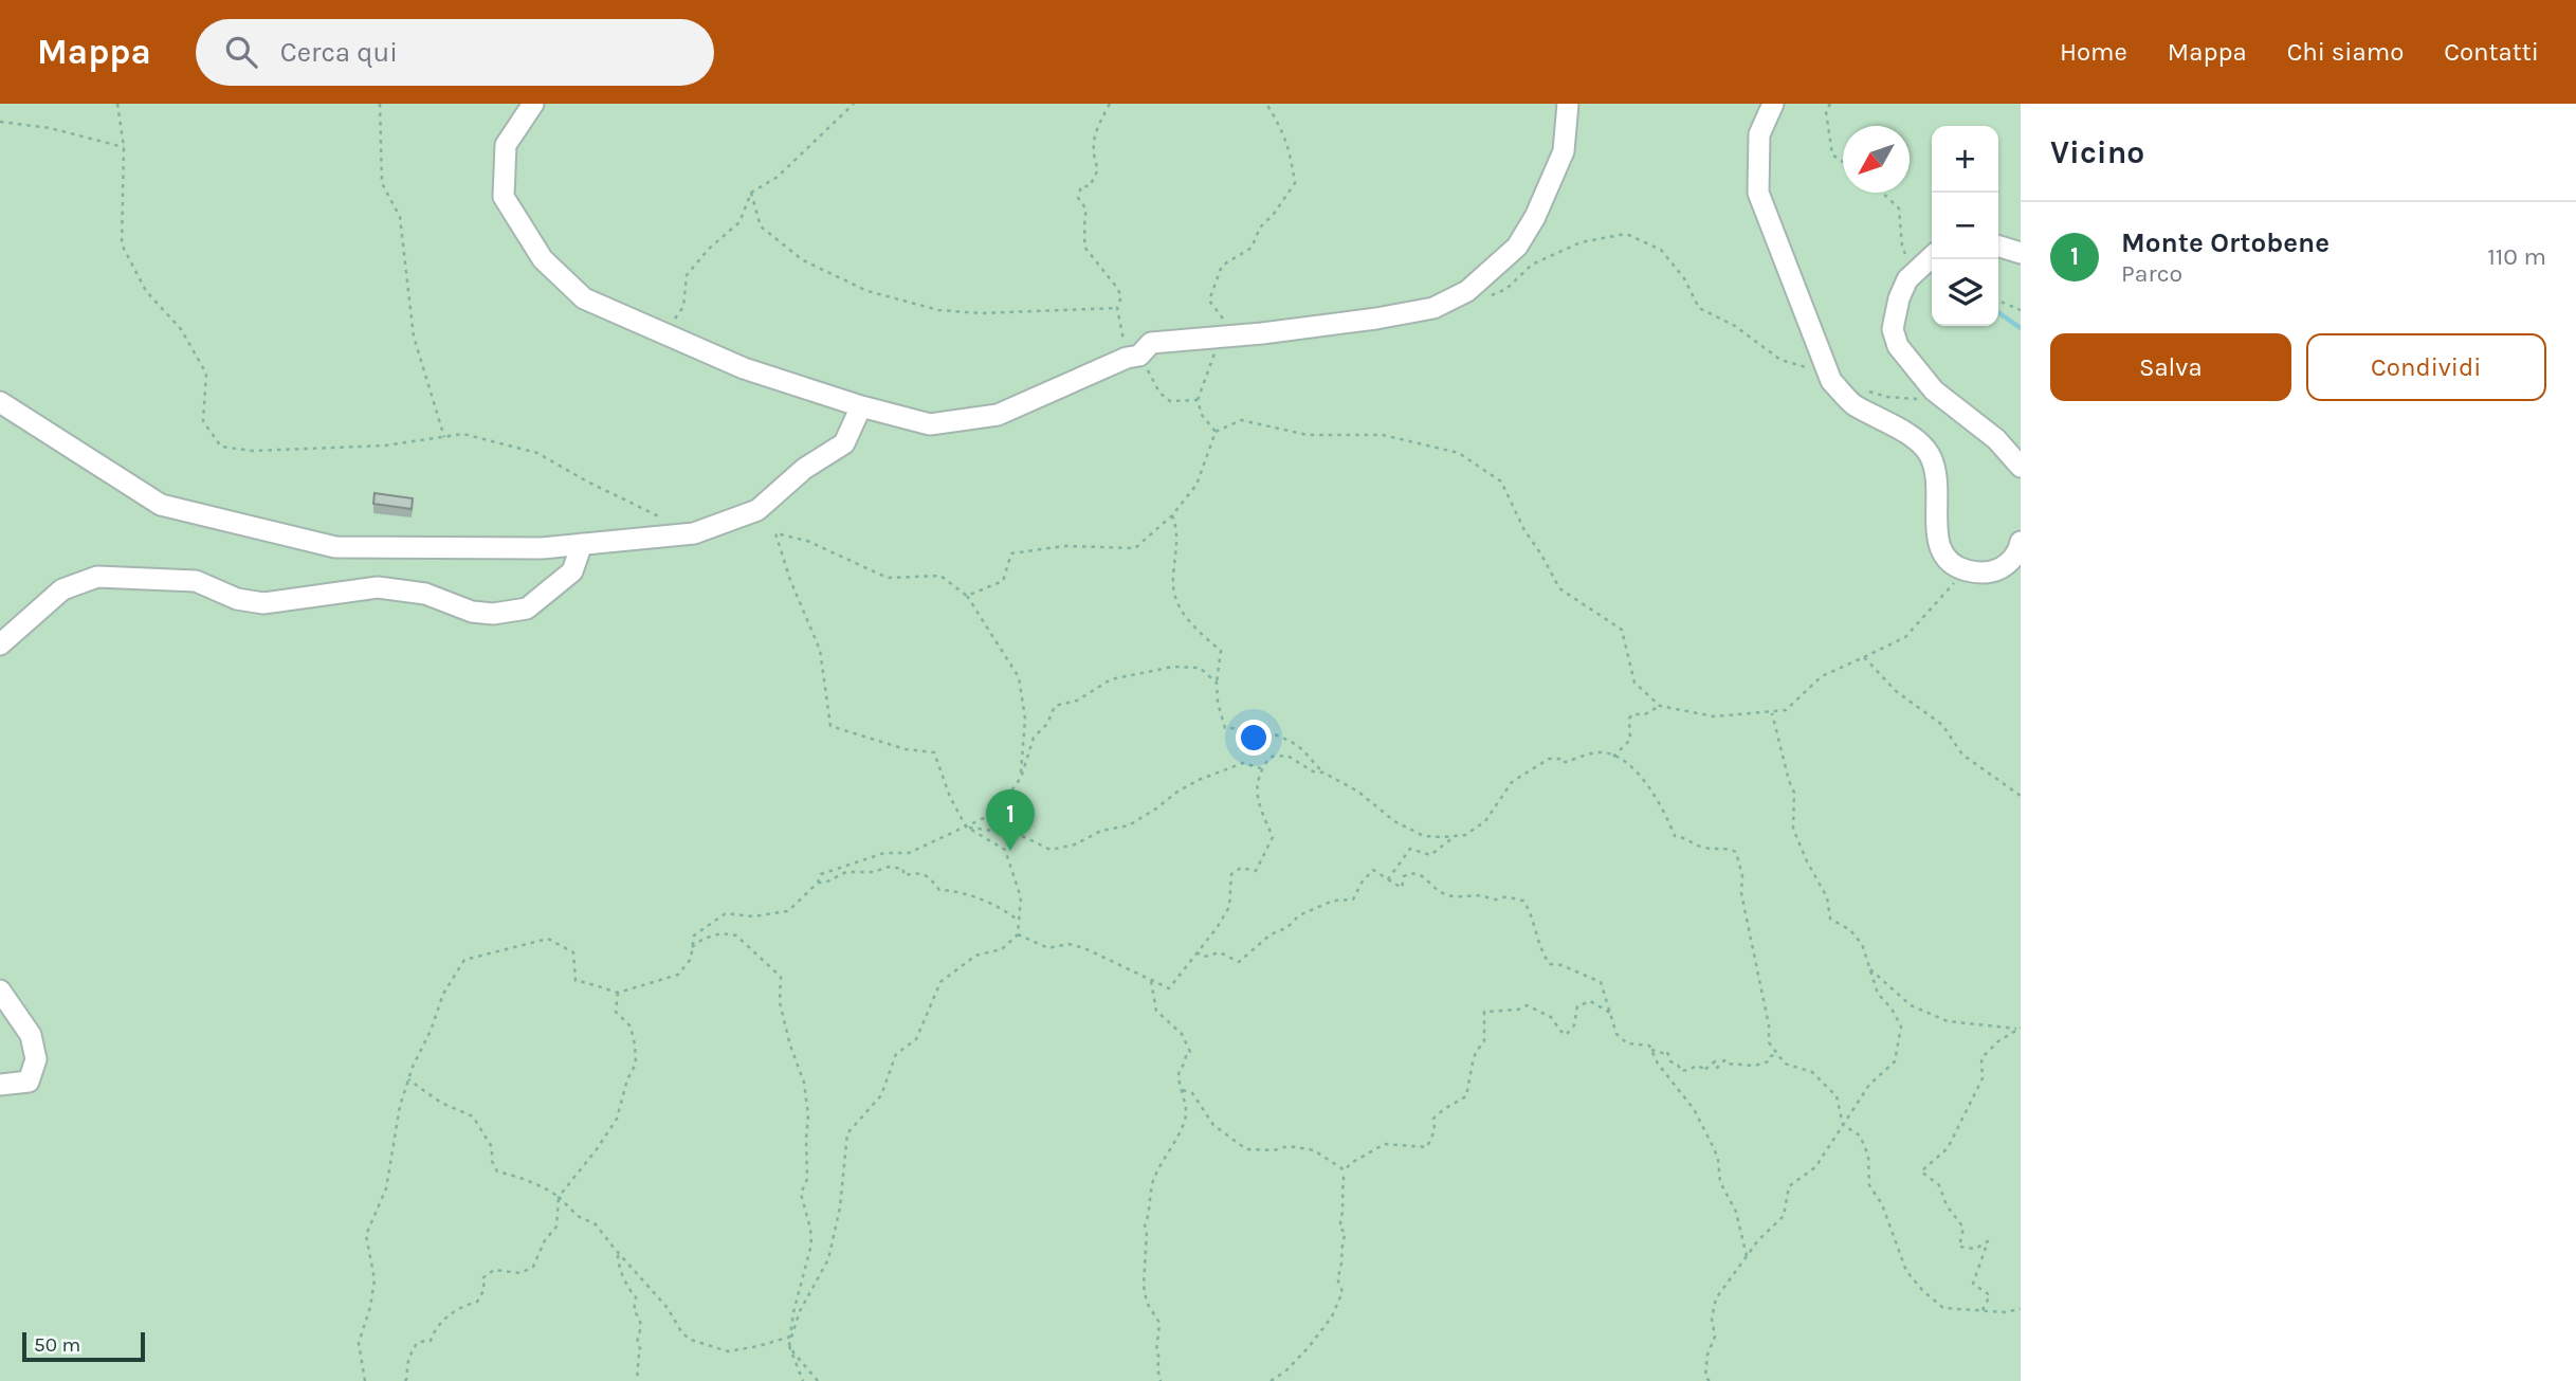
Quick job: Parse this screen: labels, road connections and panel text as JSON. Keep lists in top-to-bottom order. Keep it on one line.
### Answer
{"scale_bar":"50 m","north":"bottom left","page":{"header":"Mappa","search":"Cerca qui","nav":["Home","Mappa","Chi siamo","Contatti"],"heading":"Vicino","map_buttons":["+","−"],"list":[{"mark":"1","name":"Monte Ortobene","note":"Parco","value":"110 m"}],"buttons":["Salva","Condividi"],"pins":"1","scale":"50 m"}}
